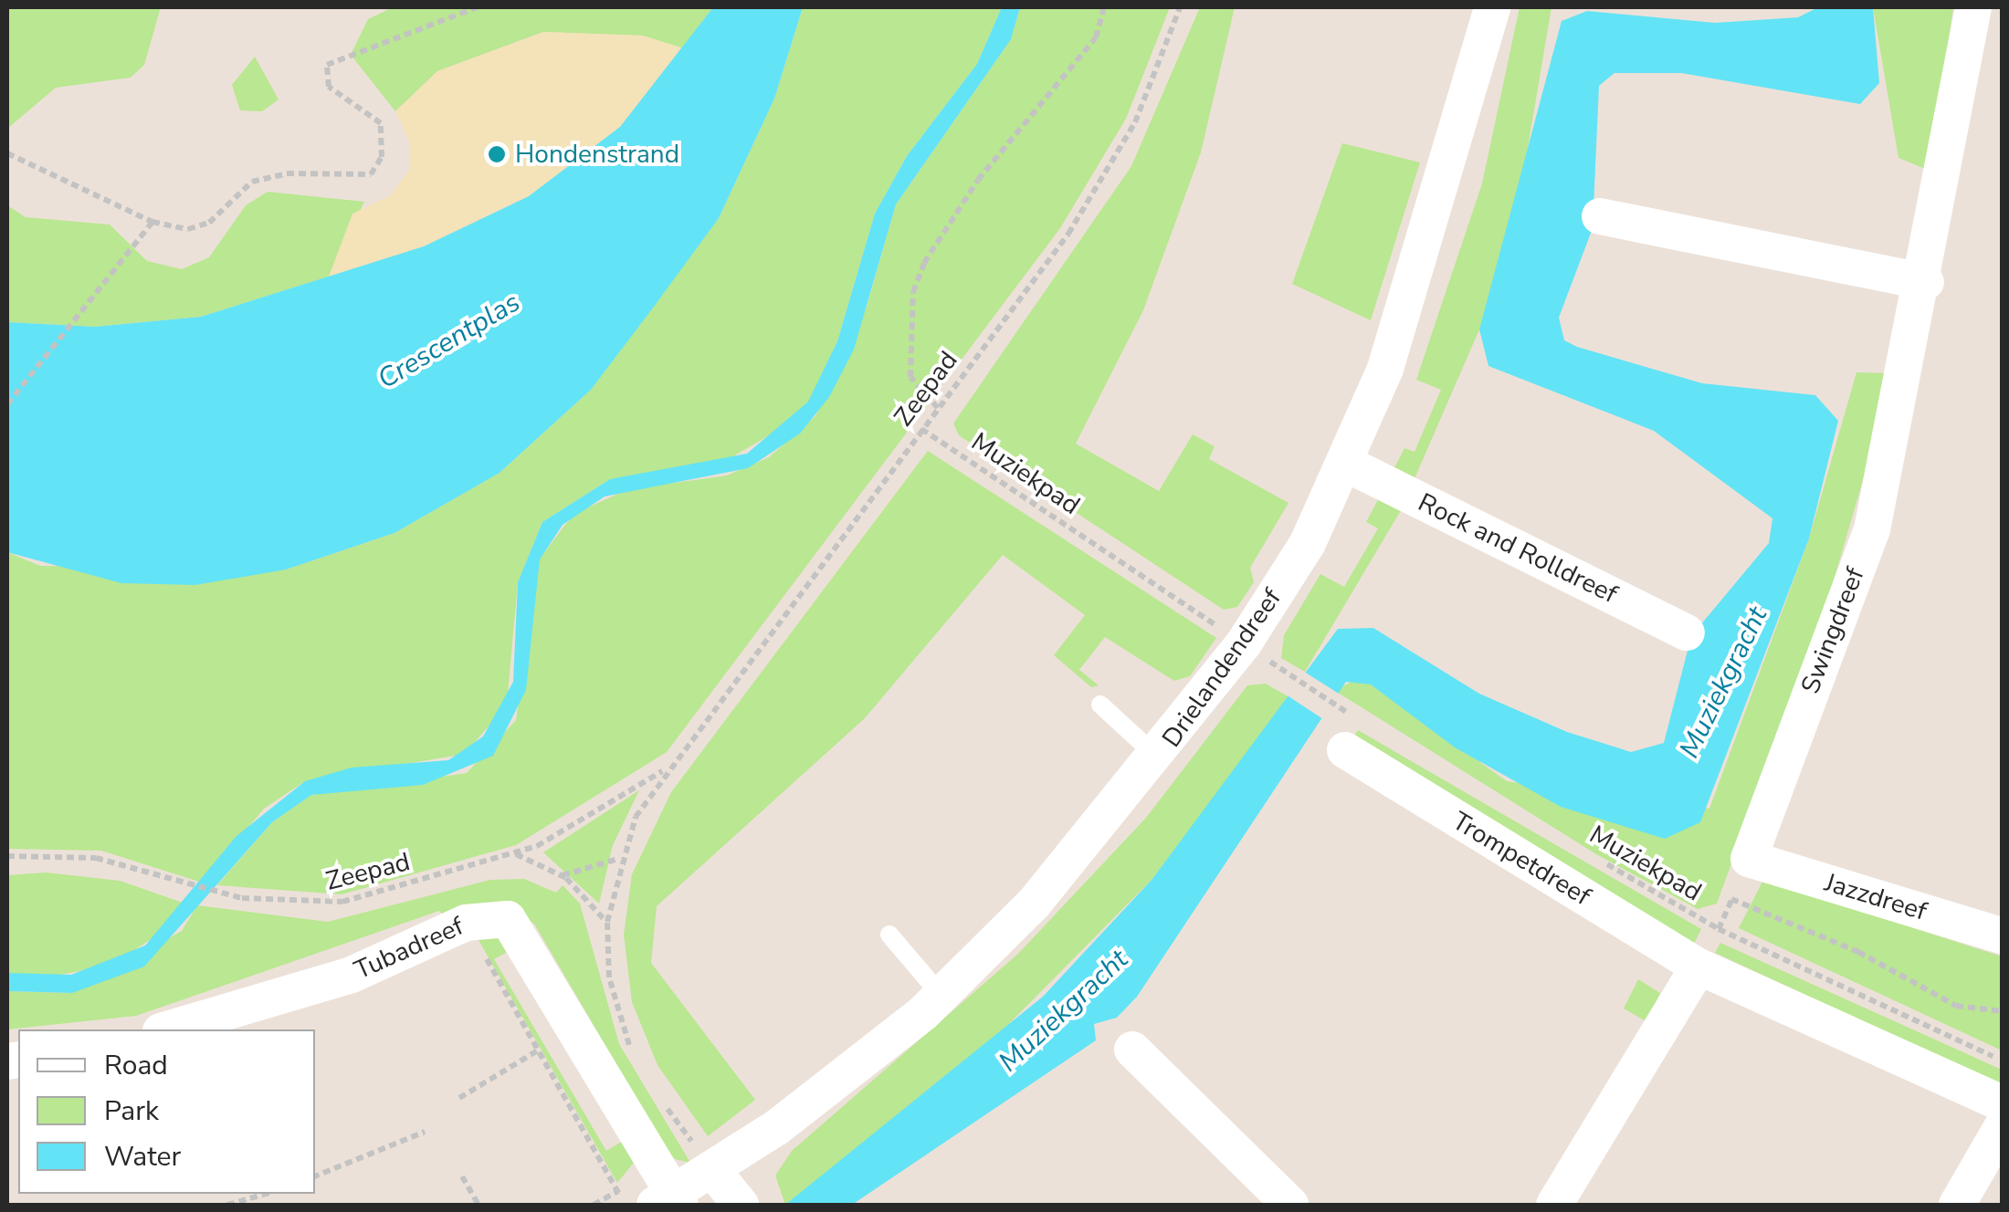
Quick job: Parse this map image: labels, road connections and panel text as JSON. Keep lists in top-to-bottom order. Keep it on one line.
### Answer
{"streets":{"street":["Rock and Rolldreef","Swingdreef","Drielandendreef","Trompetdreef","Jazzdreef","Tubadreef"],"path":["Zeepad","Muziekpad"]},"crossings":[["Zeepad","Muziekpad"],["Muziekpad","Drielandendreef"],["Rock and Rolldreef","Drielandendreef"],["Swingdreef","Jazzdreef"],["Drielandendreef","Tubadreef"]],"water":["Crescentplas","Muziekgracht"],"places":["Hondenstrand"],"legend":["Road","Park","Water"]}
